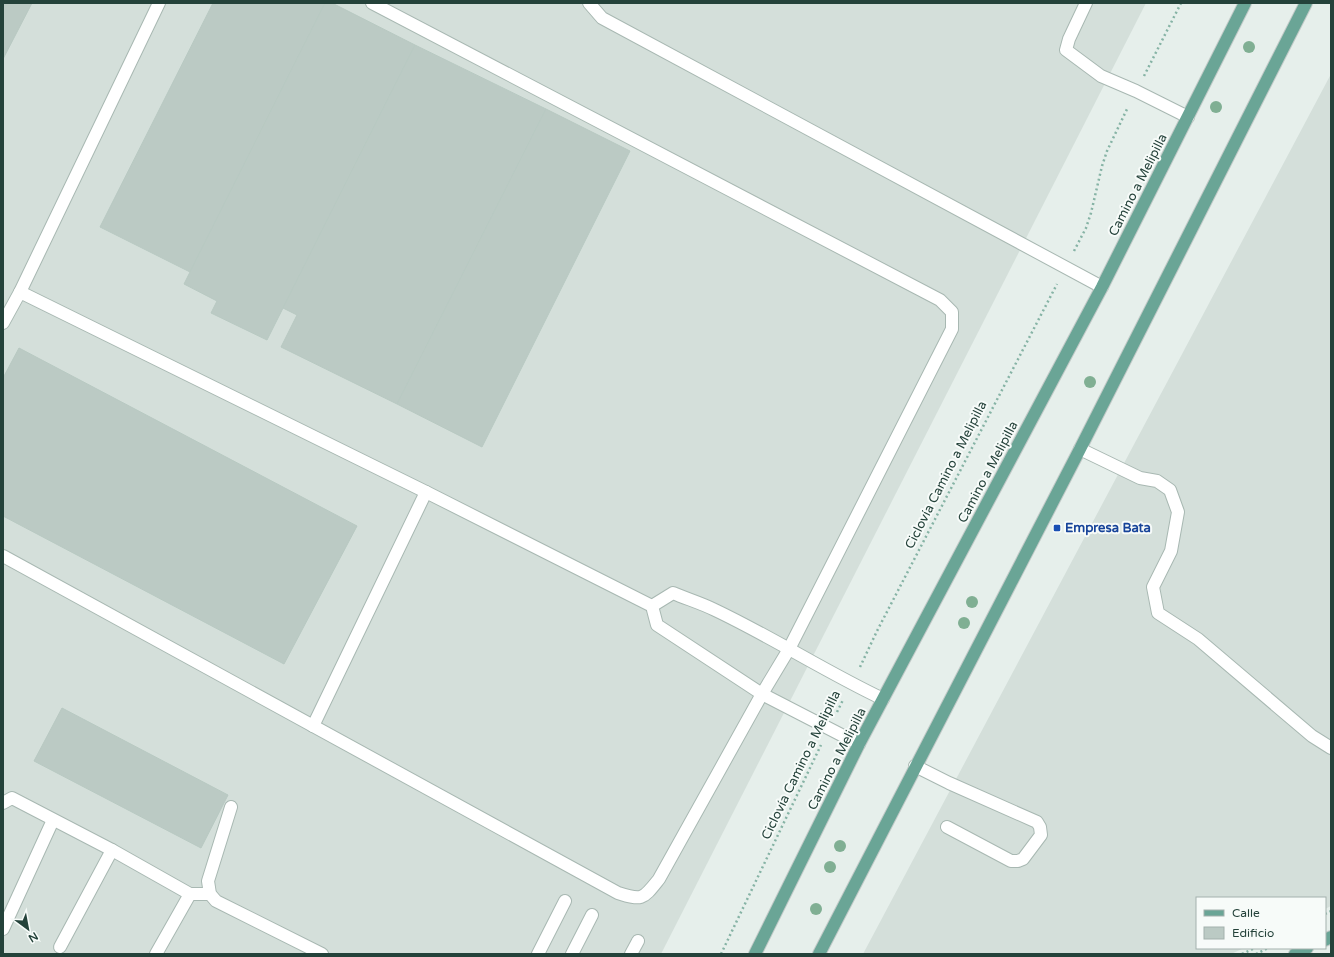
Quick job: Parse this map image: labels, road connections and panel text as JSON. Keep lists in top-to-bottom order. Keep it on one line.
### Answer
{"streets":{"main road":["Camino a Melipilla"],"path":["Ciclovía Camino a Melipilla"]},"places":{"transit":["Empresa Bata"]},"legend":["Calle","Edificio"],"north":"bottom right"}
